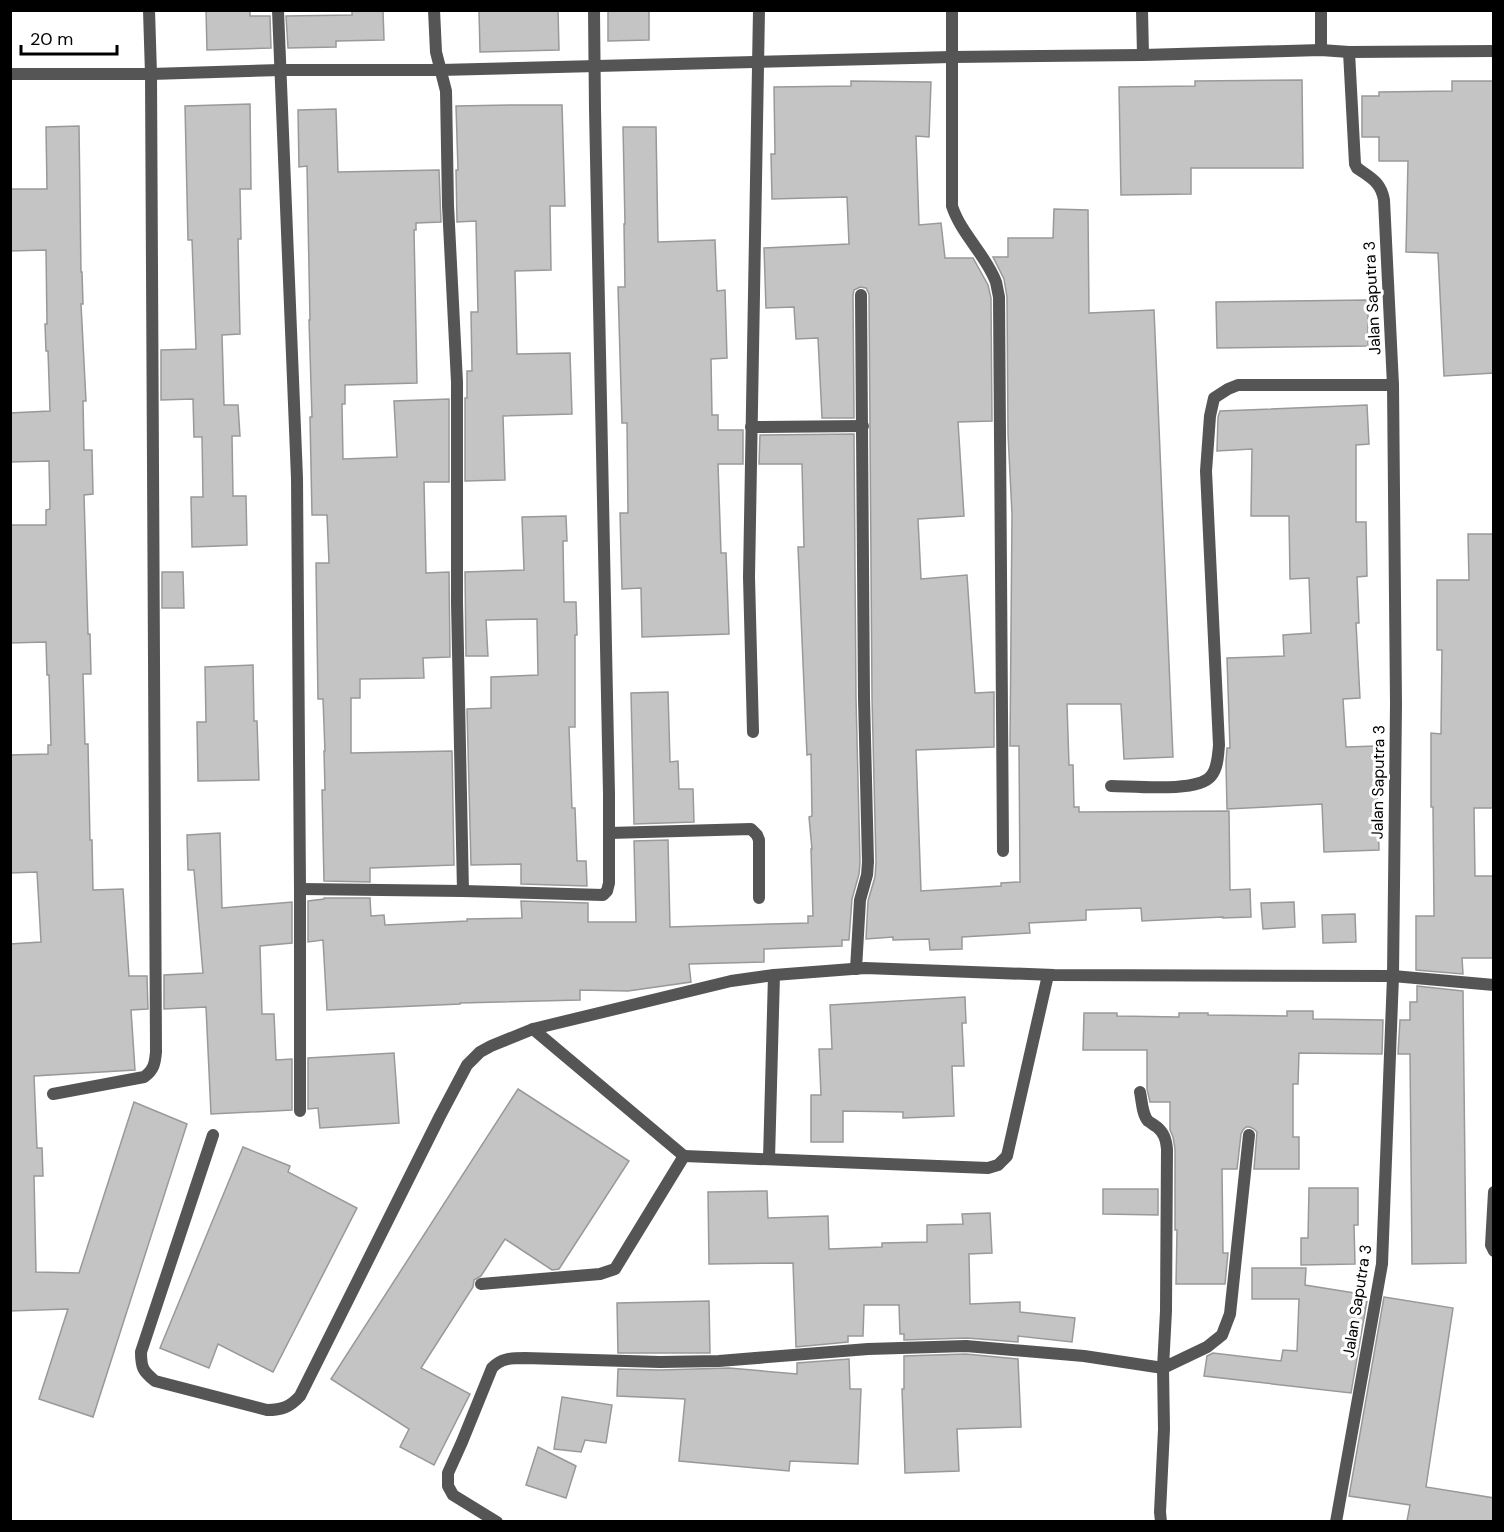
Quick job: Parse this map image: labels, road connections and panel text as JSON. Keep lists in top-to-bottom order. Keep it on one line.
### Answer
{"streets":{"street":["Jalan Saputra 3"]},"scale_bar":"20 m"}
